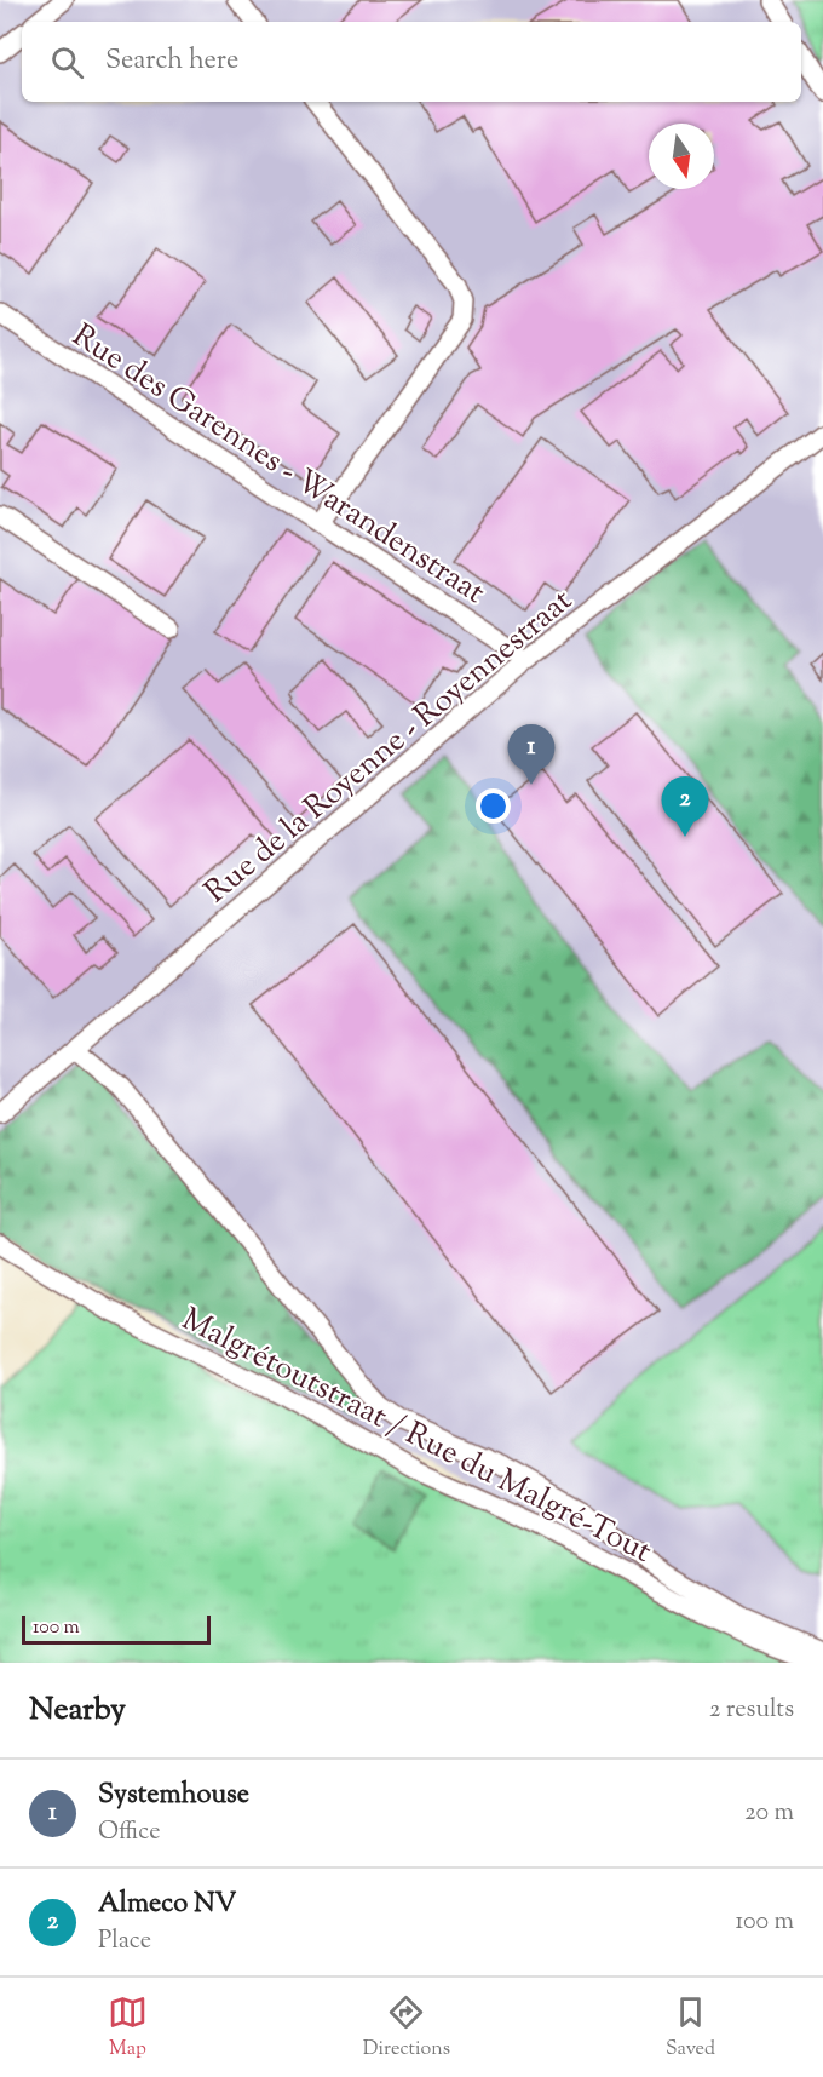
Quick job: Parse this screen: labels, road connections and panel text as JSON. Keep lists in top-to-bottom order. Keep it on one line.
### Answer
{"streets":{"street":["Rue des Garennes - Warandenstraat","Rue de la Royenne - Royennestraat","Malgrétoutstraat / Rue du Malgré-Tout"]},"crossings":[["Rue des Garennes - Warandenstraat","Rue de la Royenne - Royennestraat"]],"scale_bar":"100 m","north":"bottom","page":{"search":"Search here","pins":["1","2"],"scale":"100 m","heading":["Nearby","2 results"],"list":[{"mark":"1","name":"Systemhouse","note":"Office","value":"20 m"},{"mark":"2","name":"Almeco NV","note":"Place","value":"100 m"}],"nav":["Map","Directions","Saved"]}}
